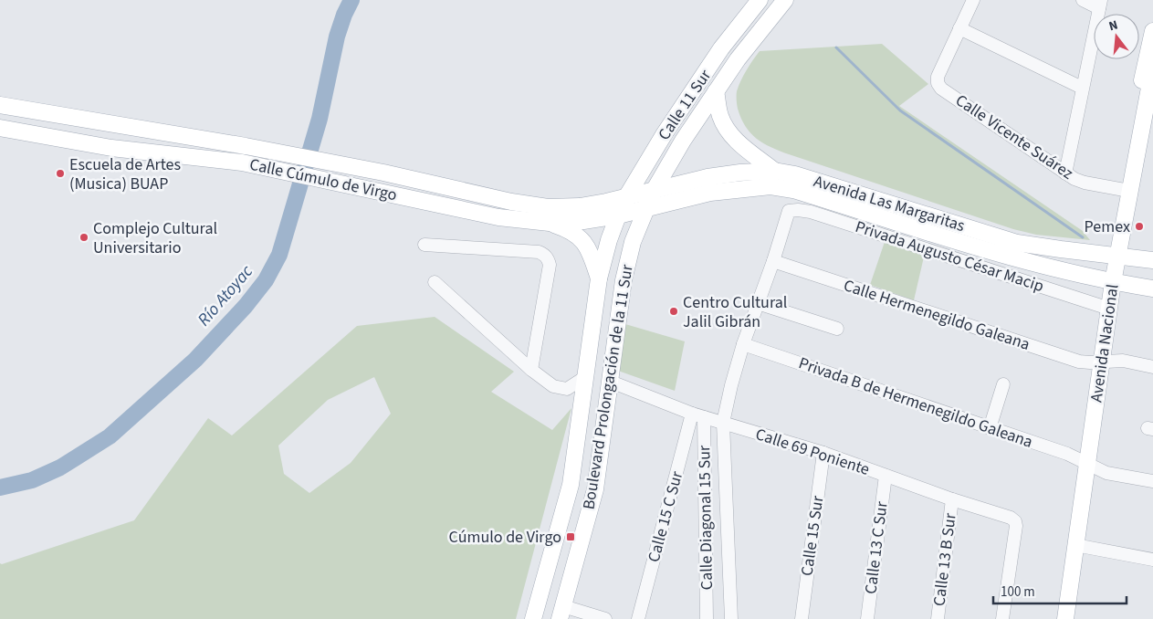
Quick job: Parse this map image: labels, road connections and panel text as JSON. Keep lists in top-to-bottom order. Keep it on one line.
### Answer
{"streets":{"main road":["Calle 11 Sur","Calle Cúmulo de Virgo","Avenida Las Margaritas","Avenida Nacional","Boulevard Prolongación de la 11 Sur"],"street":["Calle Vicente Suárez","Privada Augusto César Macip","Calle Hermenegildo Galeana","Privada B de Hermenegildo Galeana","Calle 69 Poniente","Calle 15 C Sur","Calle Diagonal 15 Sur","Calle 15 Sur","Calle 13 C Sur","Calle 13 B Sur"]},"crossings":[["Calle 11 Sur","Calle Cúmulo de Virgo"],["Calle 11 Sur","Avenida Las Margaritas"],["Calle 11 Sur","Boulevard Prolongación de la 11 Sur"],["Calle Vicente Suárez","Avenida Nacional"],["Calle Cúmulo de Virgo","Avenida Las Margaritas"],["Calle Cúmulo de Virgo","Boulevard Prolongación de la 11 Sur"],["Avenida Las Margaritas","Avenida Nacional"],["Avenida Las Margaritas","Boulevard Prolongación de la 11 Sur"],["Privada Augusto César Macip","Avenida Nacional"],["Privada Augusto César Macip","Calle Diagonal 15 Sur"],["Calle Hermenegildo Galeana","Avenida Nacional"],["Calle Hermenegildo Galeana","Calle Diagonal 15 Sur"],["Avenida Nacional","Privada B de Hermenegildo Galeana"],["Boulevard Prolongación de la 11 Sur","Calle 69 Poniente"],["Privada B de Hermenegildo Galeana","Calle Diagonal 15 Sur"],["Calle 69 Poniente","Calle 15 C Sur"],["Calle 69 Poniente","Calle Diagonal 15 Sur"],["Calle 69 Poniente","Calle 15 Sur"],["Calle 69 Poniente","Calle 13 C Sur"],["Calle 69 Poniente","Calle 13 B Sur"],["Calle 15 C Sur","Calle Diagonal 15 Sur"]],"water":["Río Atoyac"],"places":{"other":["Escuela de Artes (Musica) BUAP","Pemex","Complejo Cultural Universitario","Centro Cultural Jalil Gibrán"],"transit":["Cúmulo de Virgo"]},"scale_bar":"100 m","north":"top"}
